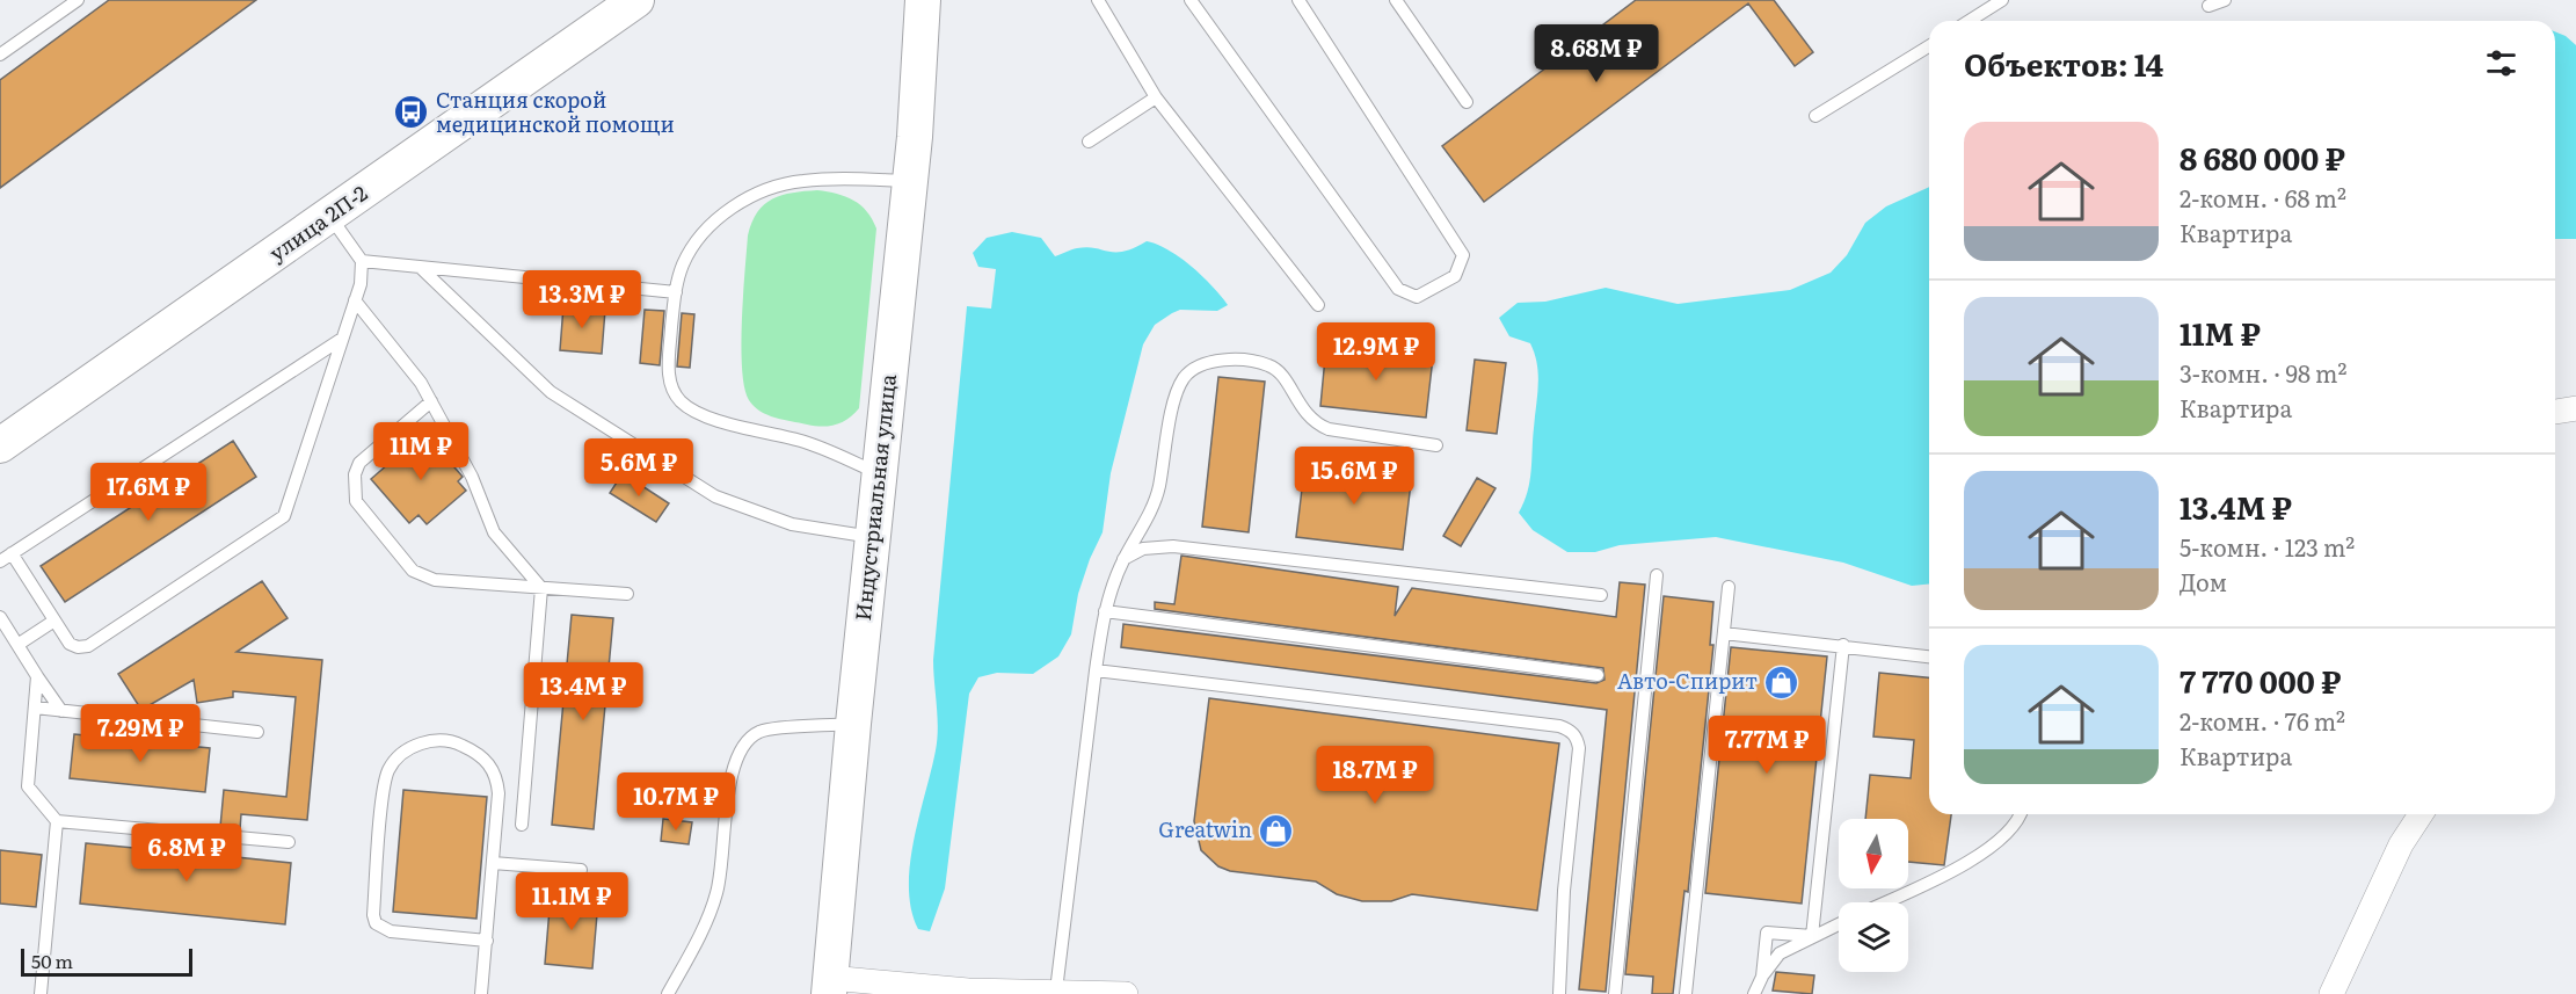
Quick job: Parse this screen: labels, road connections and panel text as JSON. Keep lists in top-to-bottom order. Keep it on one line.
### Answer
{"streets":{"main road":["улица 2П-2","Индустриальная улица"]},"places":{"bus stop":["Станция скорой медицинской помощи"],"shop":["Авто-Спирит","Greatwin"]},"scale_bar":"50 m","north":"bottom","page":{"heading":"Объектов: 14","price":["8.68M ₽","13.3M ₽","12.9M ₽","11M ₽","5.6M ₽","15.6M ₽","17.6M ₽","13.4M ₽","7.29M ₽","7.77M ₽","18.7M ₽","10.7M ₽","6.8M ₽","11.1M ₽"],"list":[{"name":"8 680 000 ₽","note":"2-комн. · 68 m² · Квартира"},{"name":"11M ₽","note":"3-комн. · 98 m² · Квартира"},{"name":"13.4M ₽","note":"5-комн. · 123 m² · Дом"},{"name":"7 770 000 ₽","note":"2-комн. · 76 m² · Квартира"}],"scale":"50 m"}}
